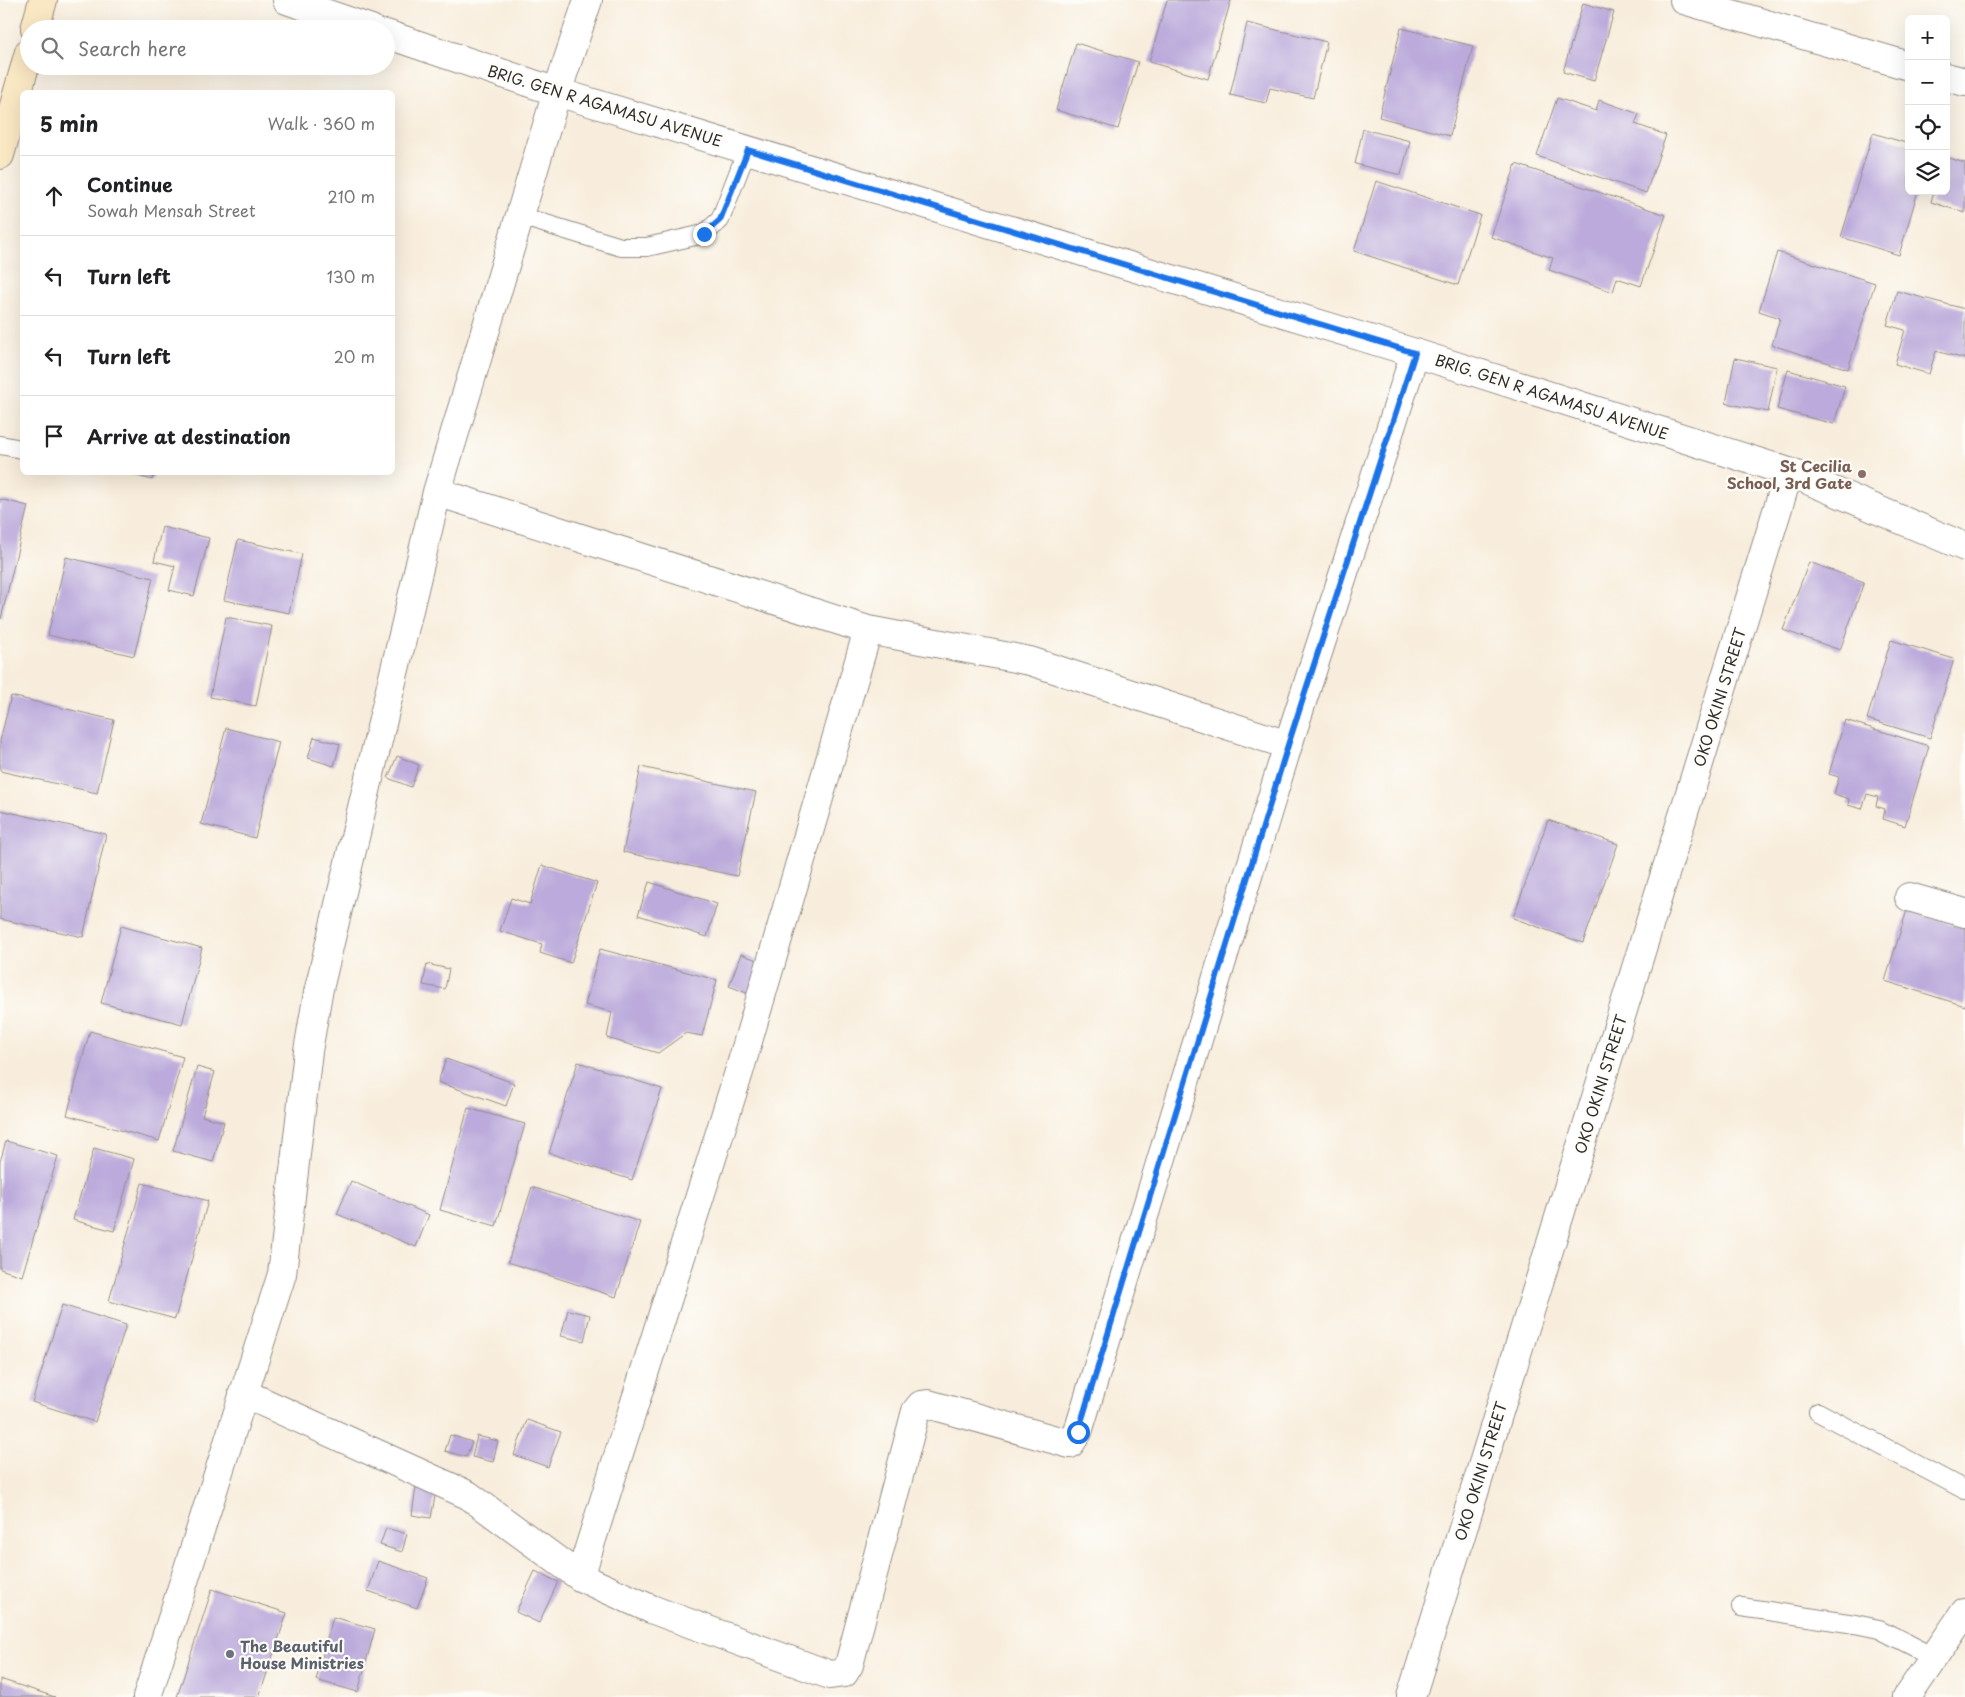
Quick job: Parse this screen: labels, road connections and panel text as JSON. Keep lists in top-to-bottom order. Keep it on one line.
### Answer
{"streets":{"street":["BRIG. GEN R AGAMASU AVENUE","OKO OKINI STREET"]},"crossings":[["BRIG. GEN R AGAMASU AVENUE","OKO OKINI STREET"]],"places":["St Cecilia School, 3rd Gate","The Beautiful House Ministries"],"page":{"map_buttons":["+","−"],"search":"Search here","heading":["5 min","Walk · 360 m"],"list":[["Continue","Sowah Mensah Street","210 m"],["Turn left","130 m"],["Turn left","20 m"],"Arrive at destination"]}}
